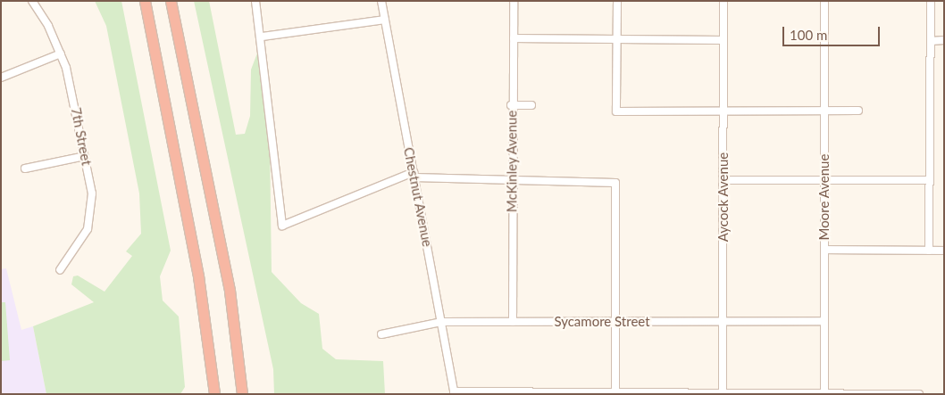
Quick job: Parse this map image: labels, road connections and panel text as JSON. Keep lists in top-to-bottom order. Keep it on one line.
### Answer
{"streets":{"street":["7th Street","McKinley Avenue","Chestnut Avenue","Aycock Avenue","Moore Avenue","Sycamore Street"]},"crossings":[["McKinley Avenue","Sycamore Street"],["Chestnut Avenue","Sycamore Street"],["Aycock Avenue","Sycamore Street"],["Moore Avenue","Sycamore Street"]],"scale_bar":"100 m"}
